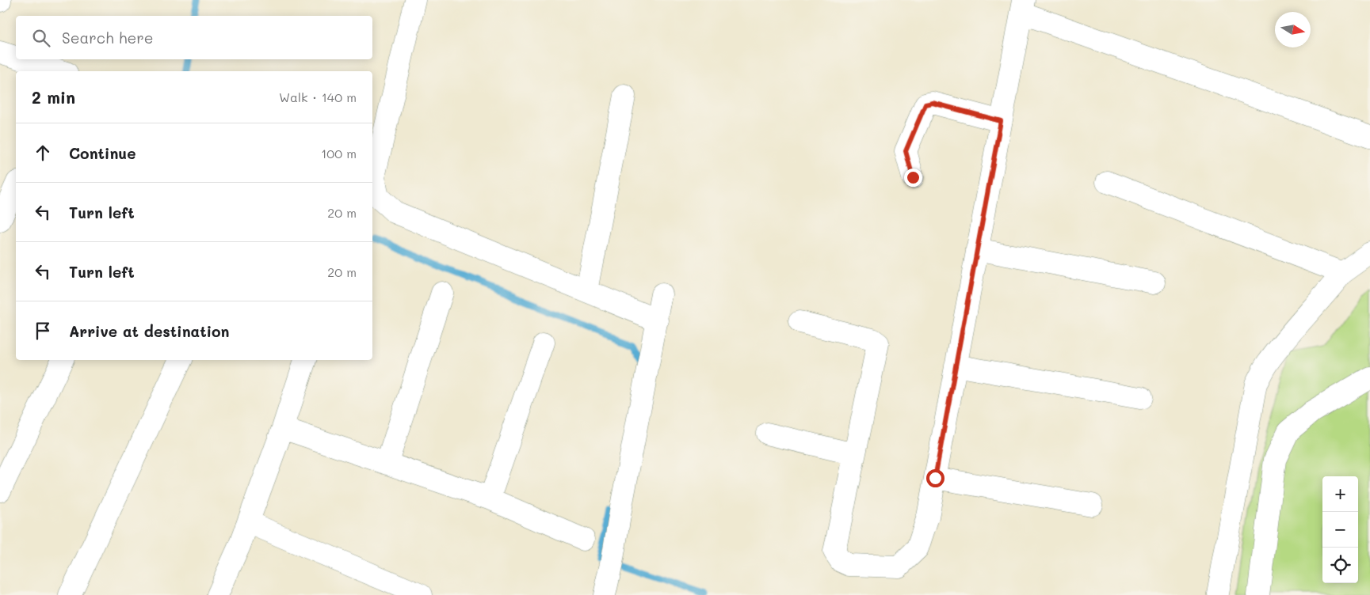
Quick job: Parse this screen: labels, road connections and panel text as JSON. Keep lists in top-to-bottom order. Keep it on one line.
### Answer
{"north":"right","page":{"search":"Search here","heading":["2 min","Walk · 140 m"],"list":[["Continue","100 m"],["Turn left","20 m"],["Turn left","20 m"],"Arrive at destination"],"map_buttons":["+","−"]}}
